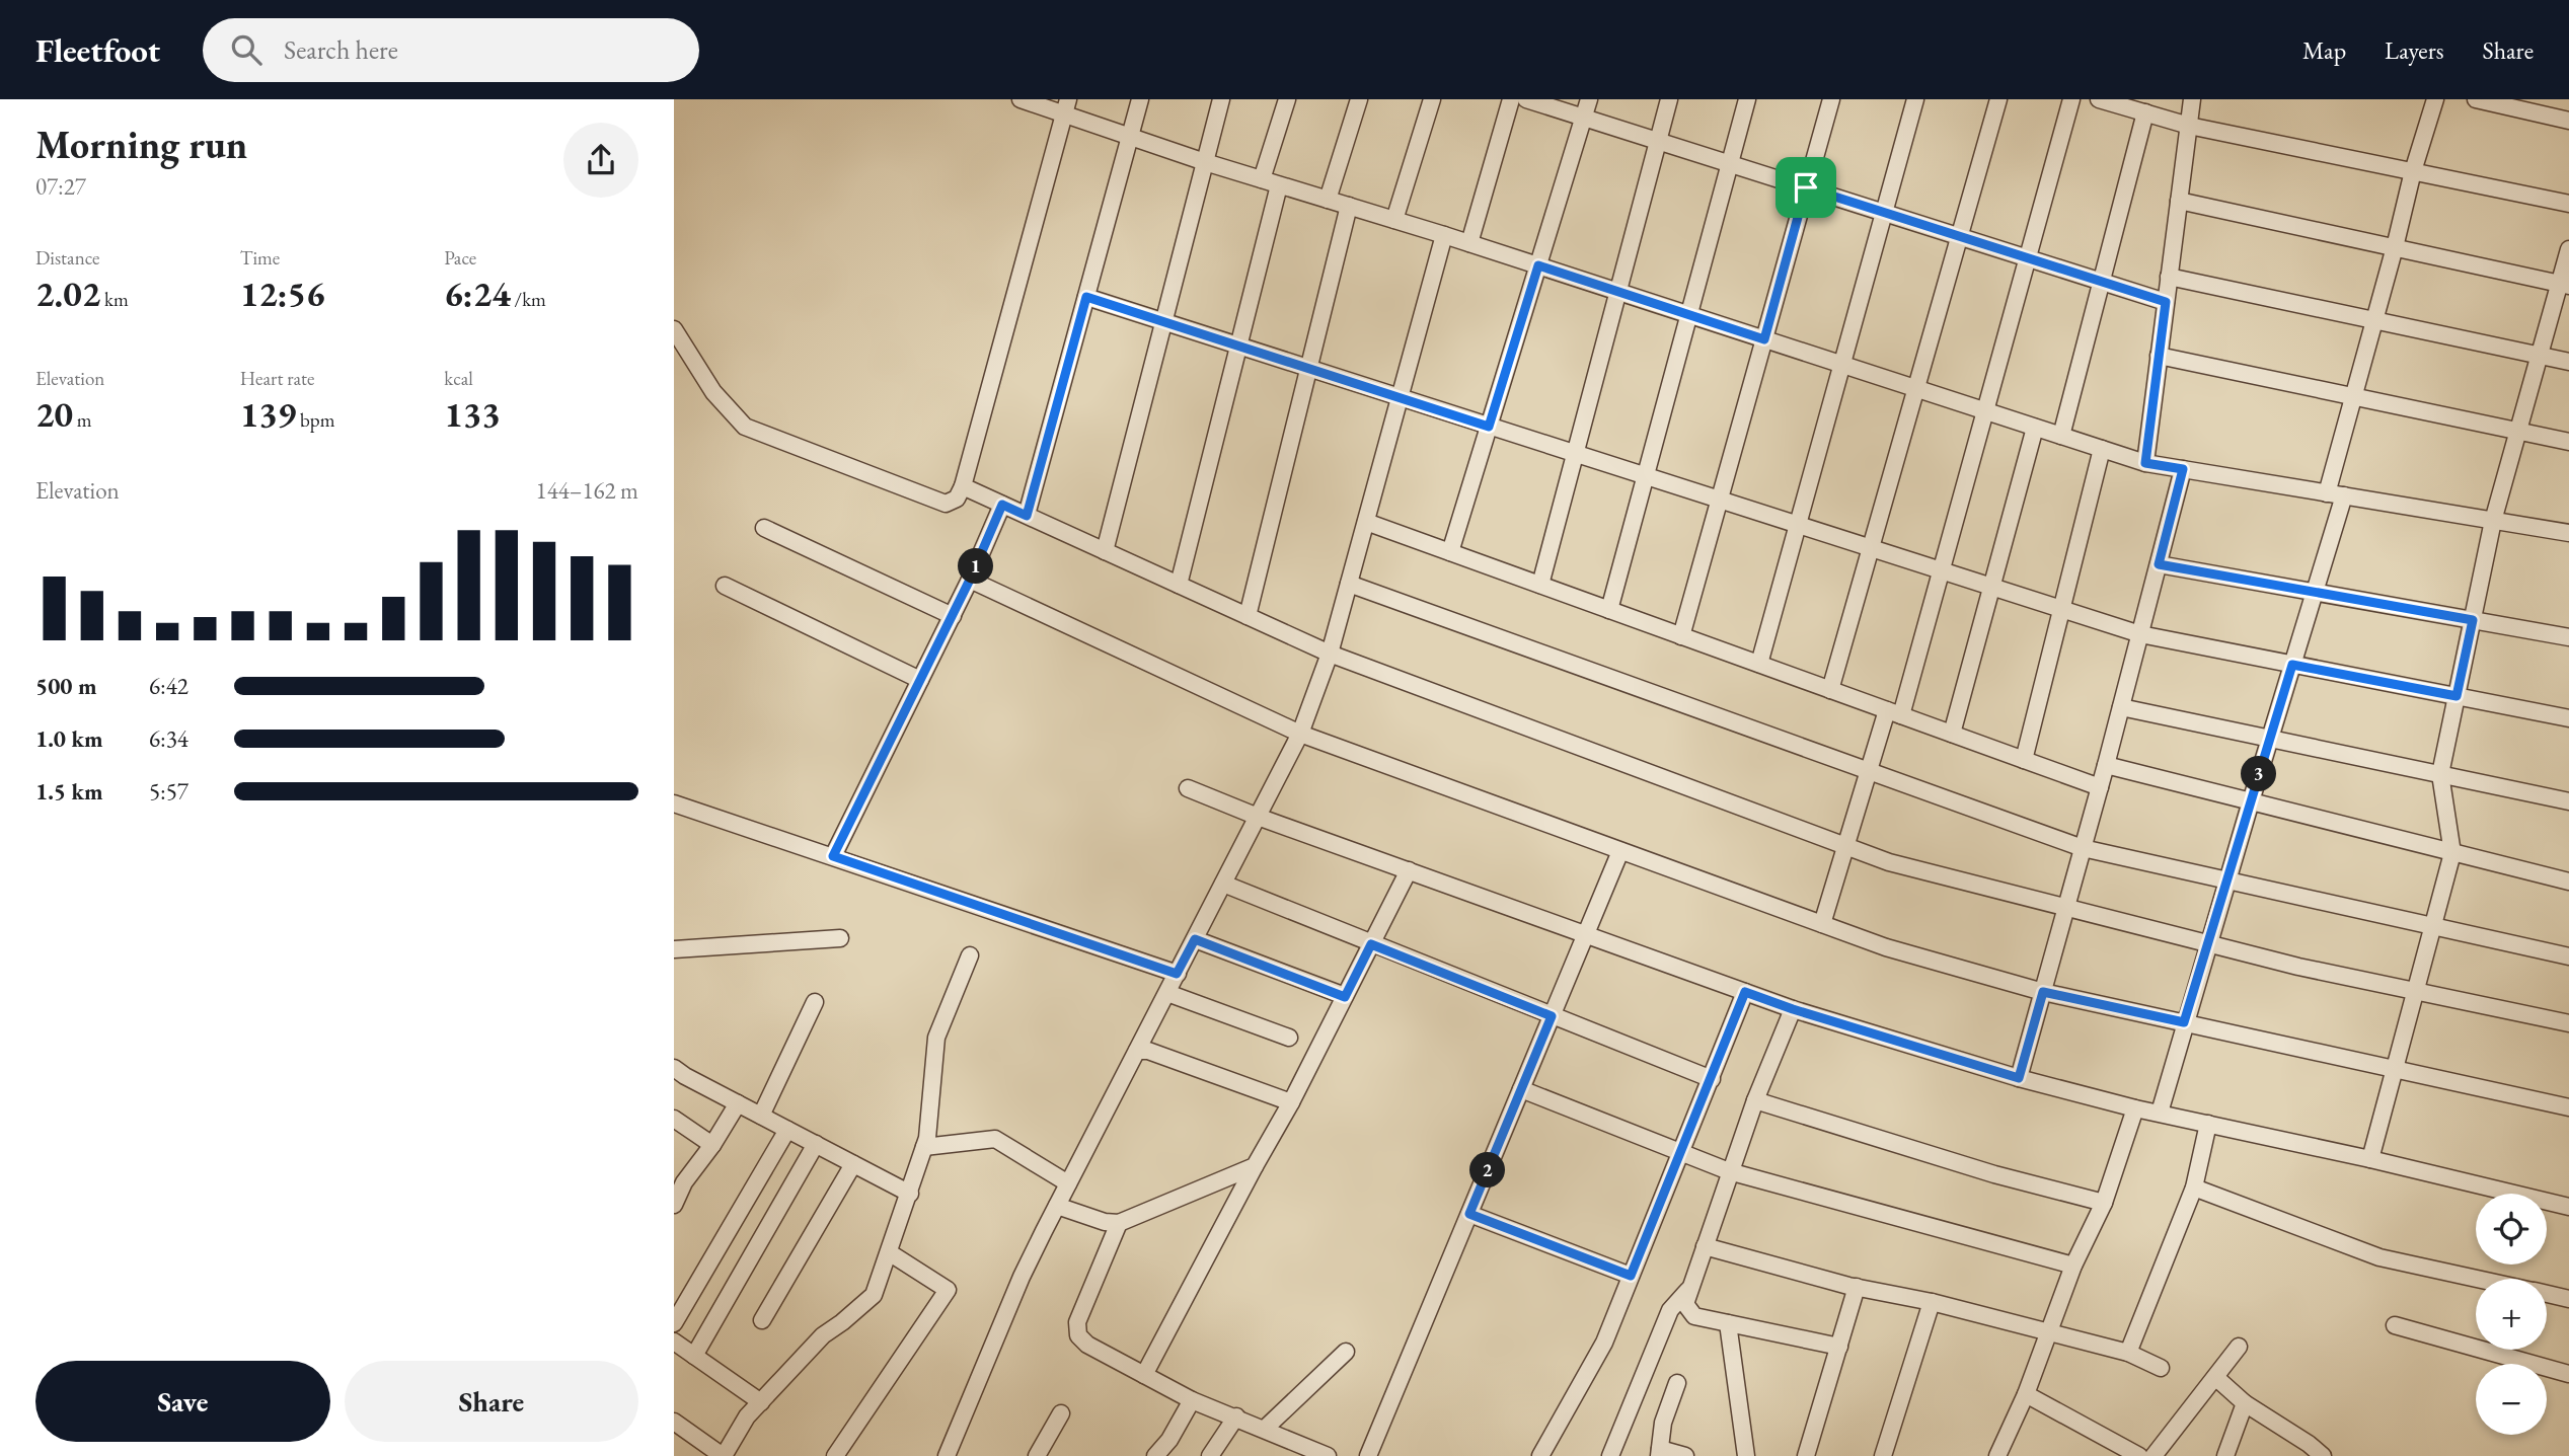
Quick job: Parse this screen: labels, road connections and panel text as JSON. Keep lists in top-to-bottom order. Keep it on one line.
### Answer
{"page":{"header":"Fleetfoot","search":"Search here","nav":["Map","Layers","Share"],"heading":["Morning run","07:27"],"stats":[["Distance","2.02 km"],["Time","12:56"],["Pace","6:24 /km"],["Elevation","20 m"],["Heart rate","139 bpm"],["kcal","133"]],"chart":["Elevation","144–162 m"],"pins":["1","3","2"],"list":[{"name":"500 m","note":"6:42"},{"name":"1.0 km","note":"6:34"},{"name":"1.5 km","note":"5:57"}],"map_buttons":["+","−"],"buttons":["Save","Share"]}}
